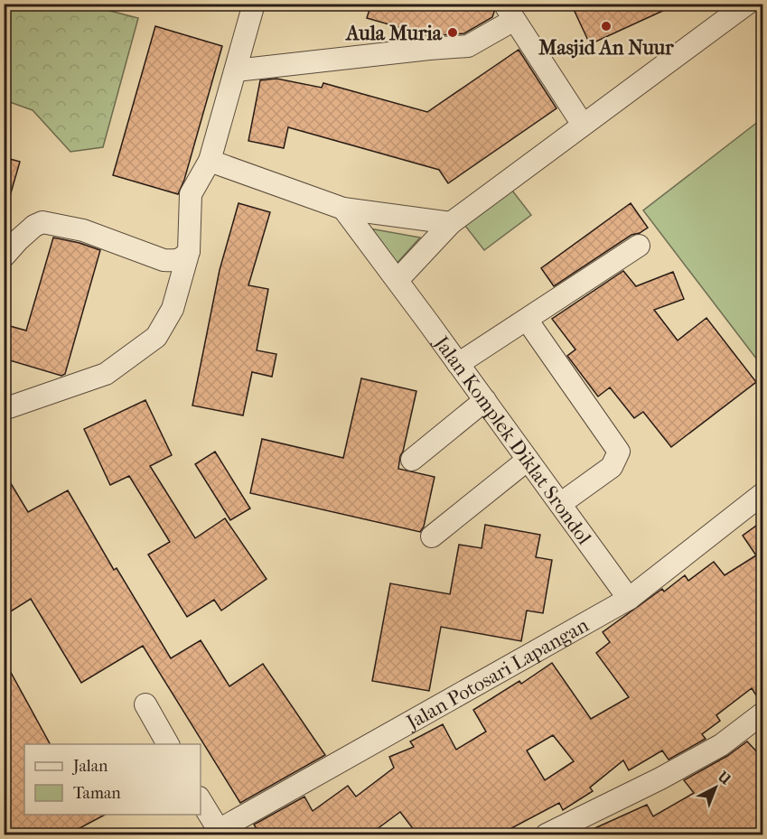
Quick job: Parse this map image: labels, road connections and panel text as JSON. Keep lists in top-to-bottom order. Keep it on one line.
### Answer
{"streets":{"street":["Jalan Komplek Diklat Srondol","Jalan Potosari Lapangan"]},"crossings":[["Jalan Komplek Diklat Srondol","Jalan Potosari Lapangan"]],"places":["Masjid An Nuur","Aula Muria"],"legend":["Jalan","Taman"],"north":"top right"}
